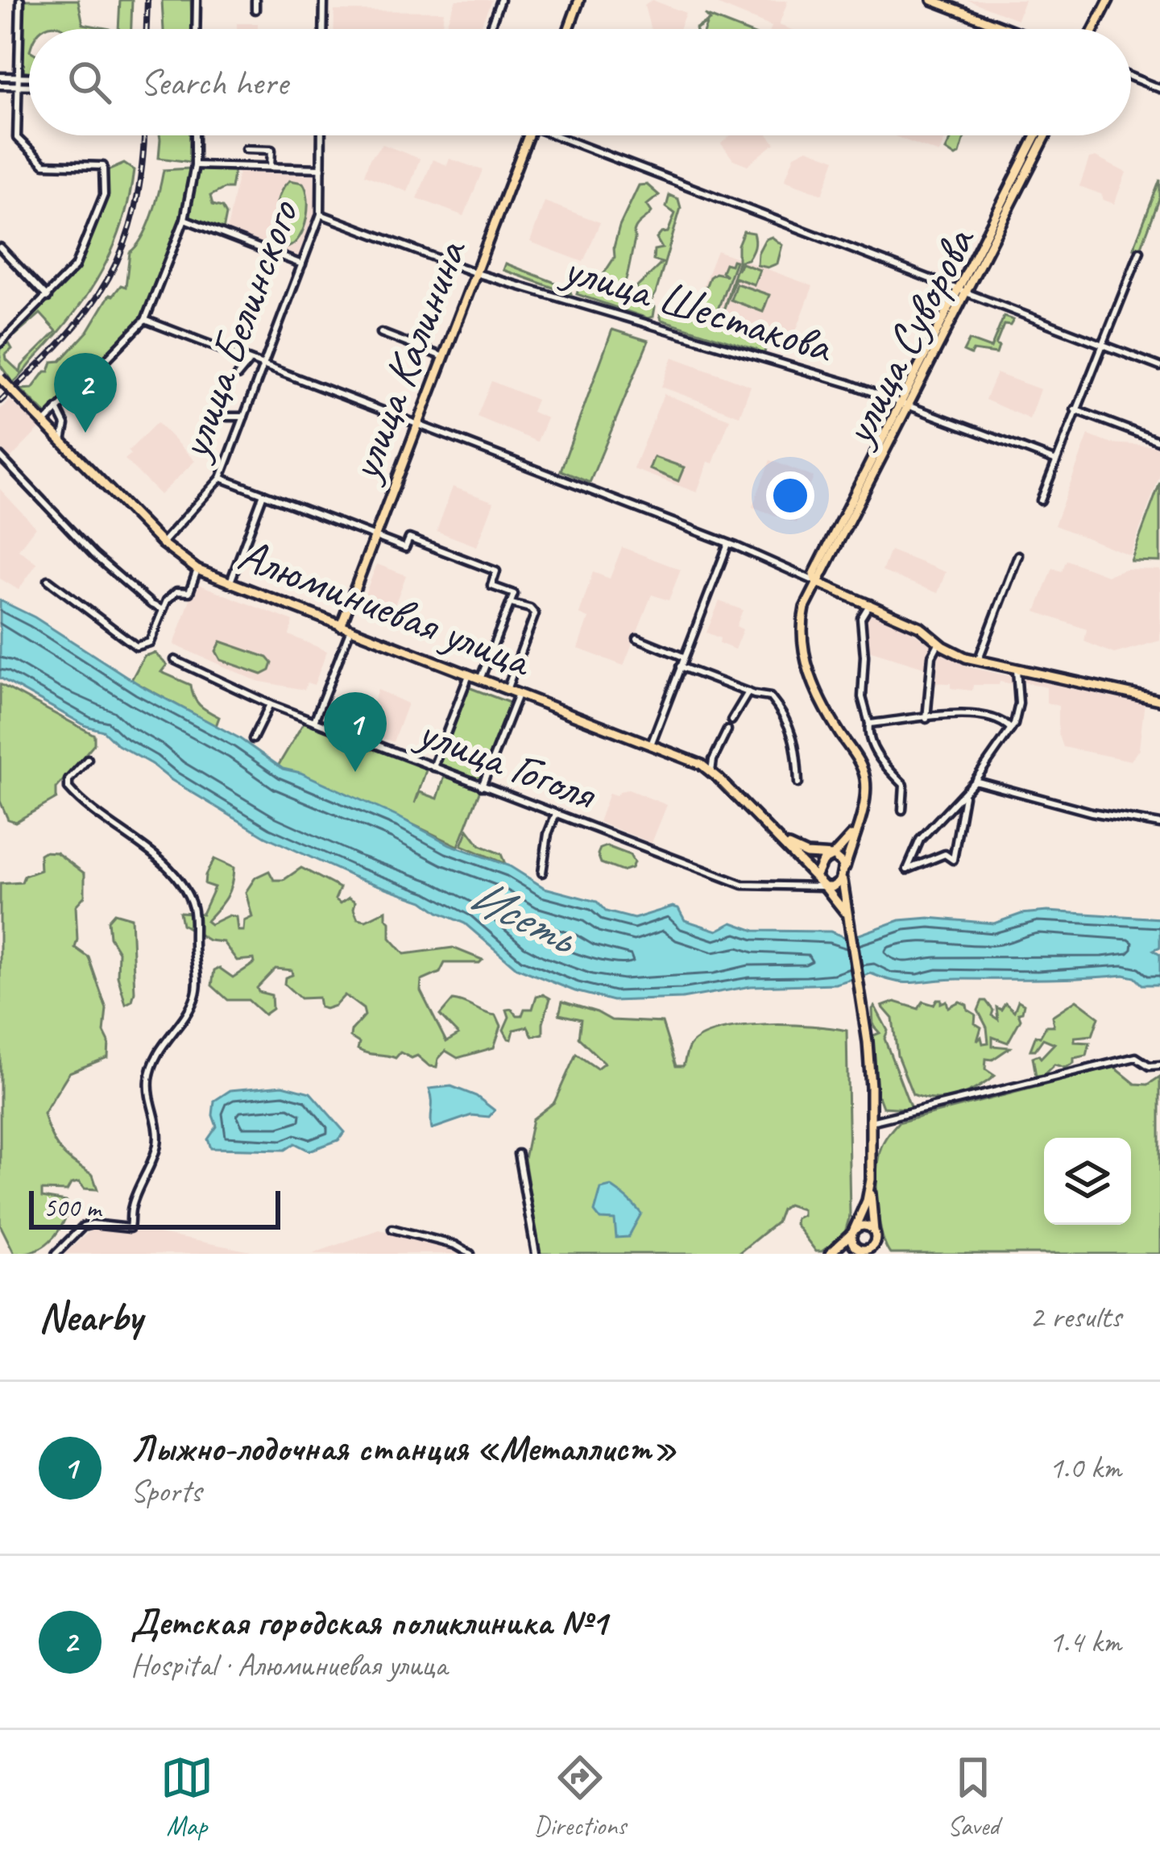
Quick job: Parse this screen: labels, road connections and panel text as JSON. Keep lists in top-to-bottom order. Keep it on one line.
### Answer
{"streets":{"main road":["улица Суворова","улица Калинина","Алюминиевая улица"],"street":["улица Шестакова","улица Белинского","улица Гоголя"]},"crossings":[["улица Шестакова","улица Белинского"],["улица Шестакова","улица Суворова"],["улица Шестакова","улица Калинина"],["улица Белинского","Алюминиевая улица"],["улица Суворова","Алюминиевая улица"],["улица Суворова","улица Гоголя"],["улица Калинина","Алюминиевая улица"],["Алюминиевая улица","улица Гоголя"]],"water":["Исеть"],"scale_bar":"500 m","page":{"search":"Search here","pins":["2","1"],"scale":"500 m","heading":["Nearby","2 results"],"list":[{"mark":"1","name":"Лыжно-лодочная станция «Металлист»","note":"Sports","value":"1.0 km"},{"mark":"2","name":"Детская городская поликлиника №1","note":"Hospital · Алюминиевая улица","value":"1.4 km"}],"nav":["Map","Directions","Saved"]}}
